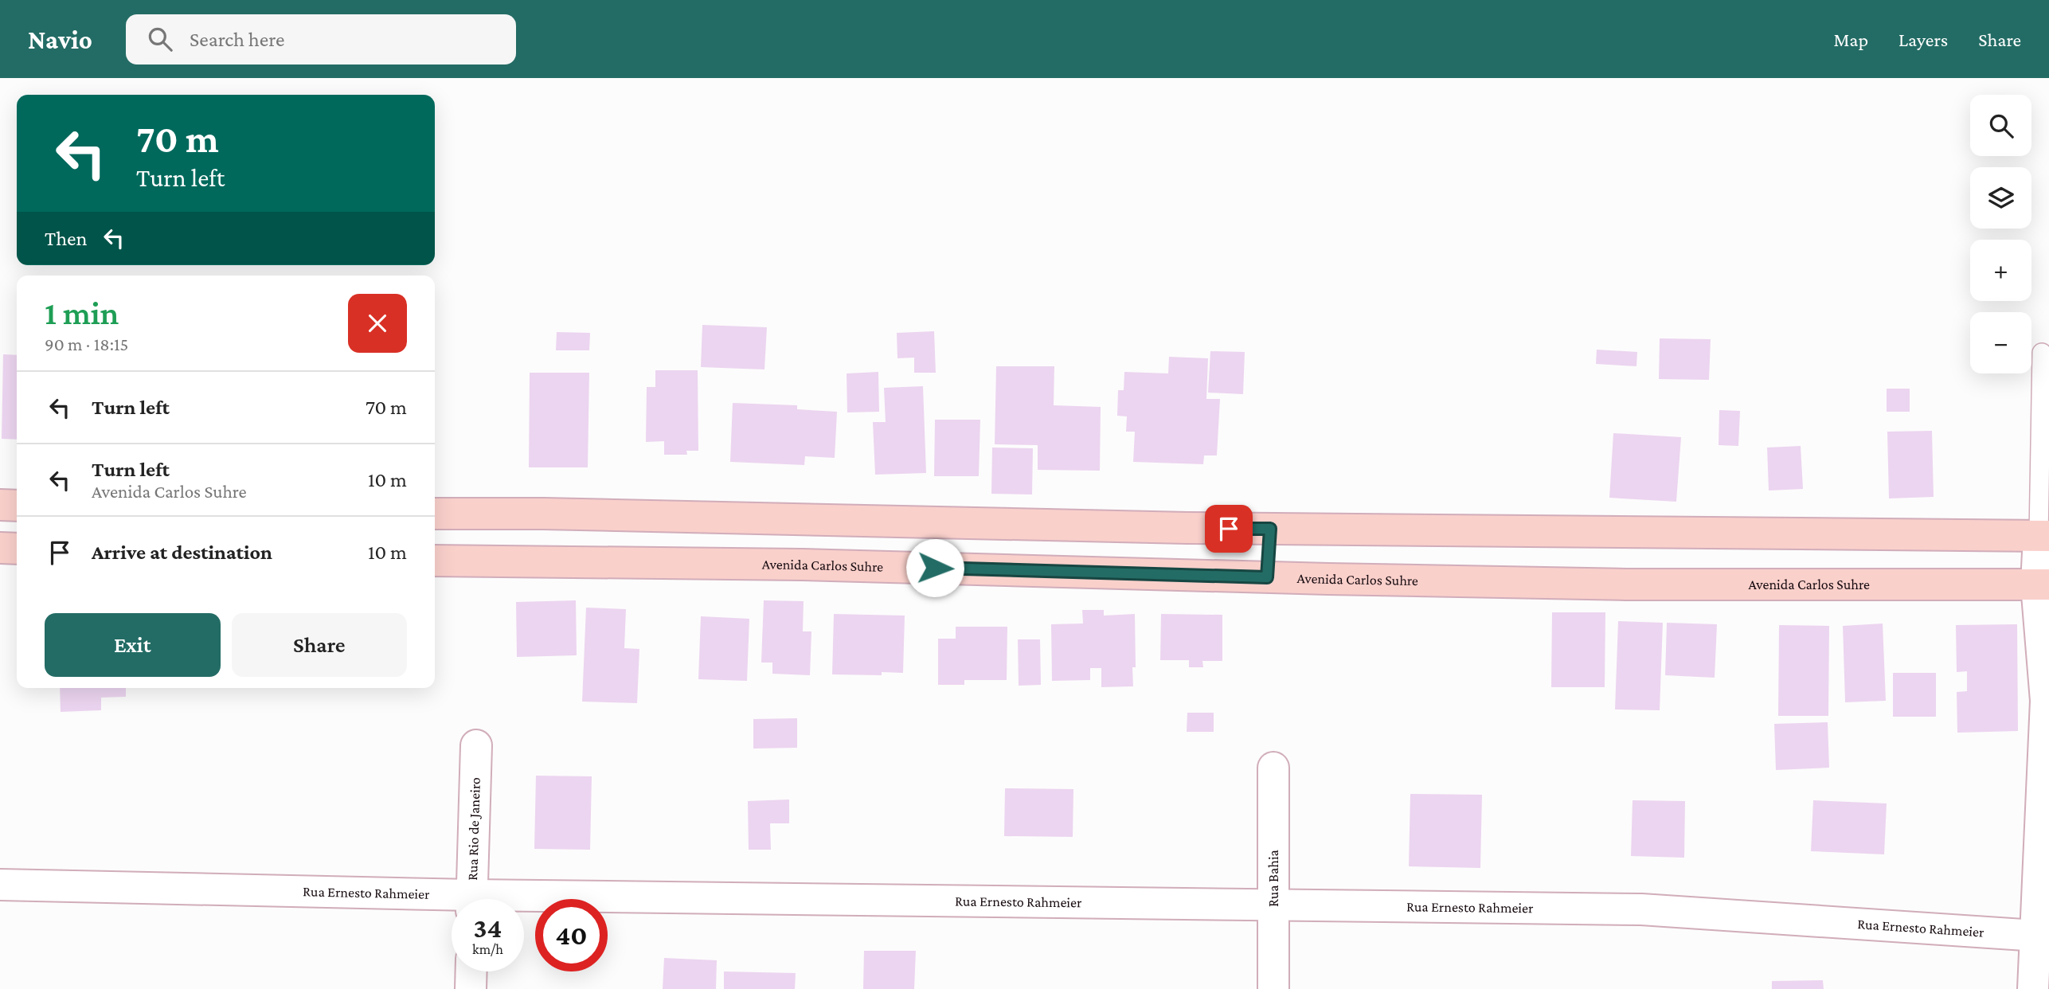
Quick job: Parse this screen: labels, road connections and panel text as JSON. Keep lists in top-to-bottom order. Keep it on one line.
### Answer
{"streets":{"street":["Avenida Carlos Suhre","Rua Rio de Janeiro","Rua Bahia","Rua Ernesto Rahmeier"]},"crossings":[["Rua Bahia","Rua Ernesto Rahmeier"]],"page":{"header":"Navio","search":"Search here","nav":["Map","Layers","Share"],"map_buttons":["+","−"],"turn":["70 m","Turn left"],"then":"Then","heading":["1 min","90 m · 18:15"],"list":[{"name":"Turn left","value":"70 m"},{"name":"Turn left","note":"Avenida Carlos Suhre","value":"10 m"},{"name":"Arrive at destination","value":"10 m"}],"buttons":["Exit","Share"],"speed":"34 km/h","limit":"40"}}
